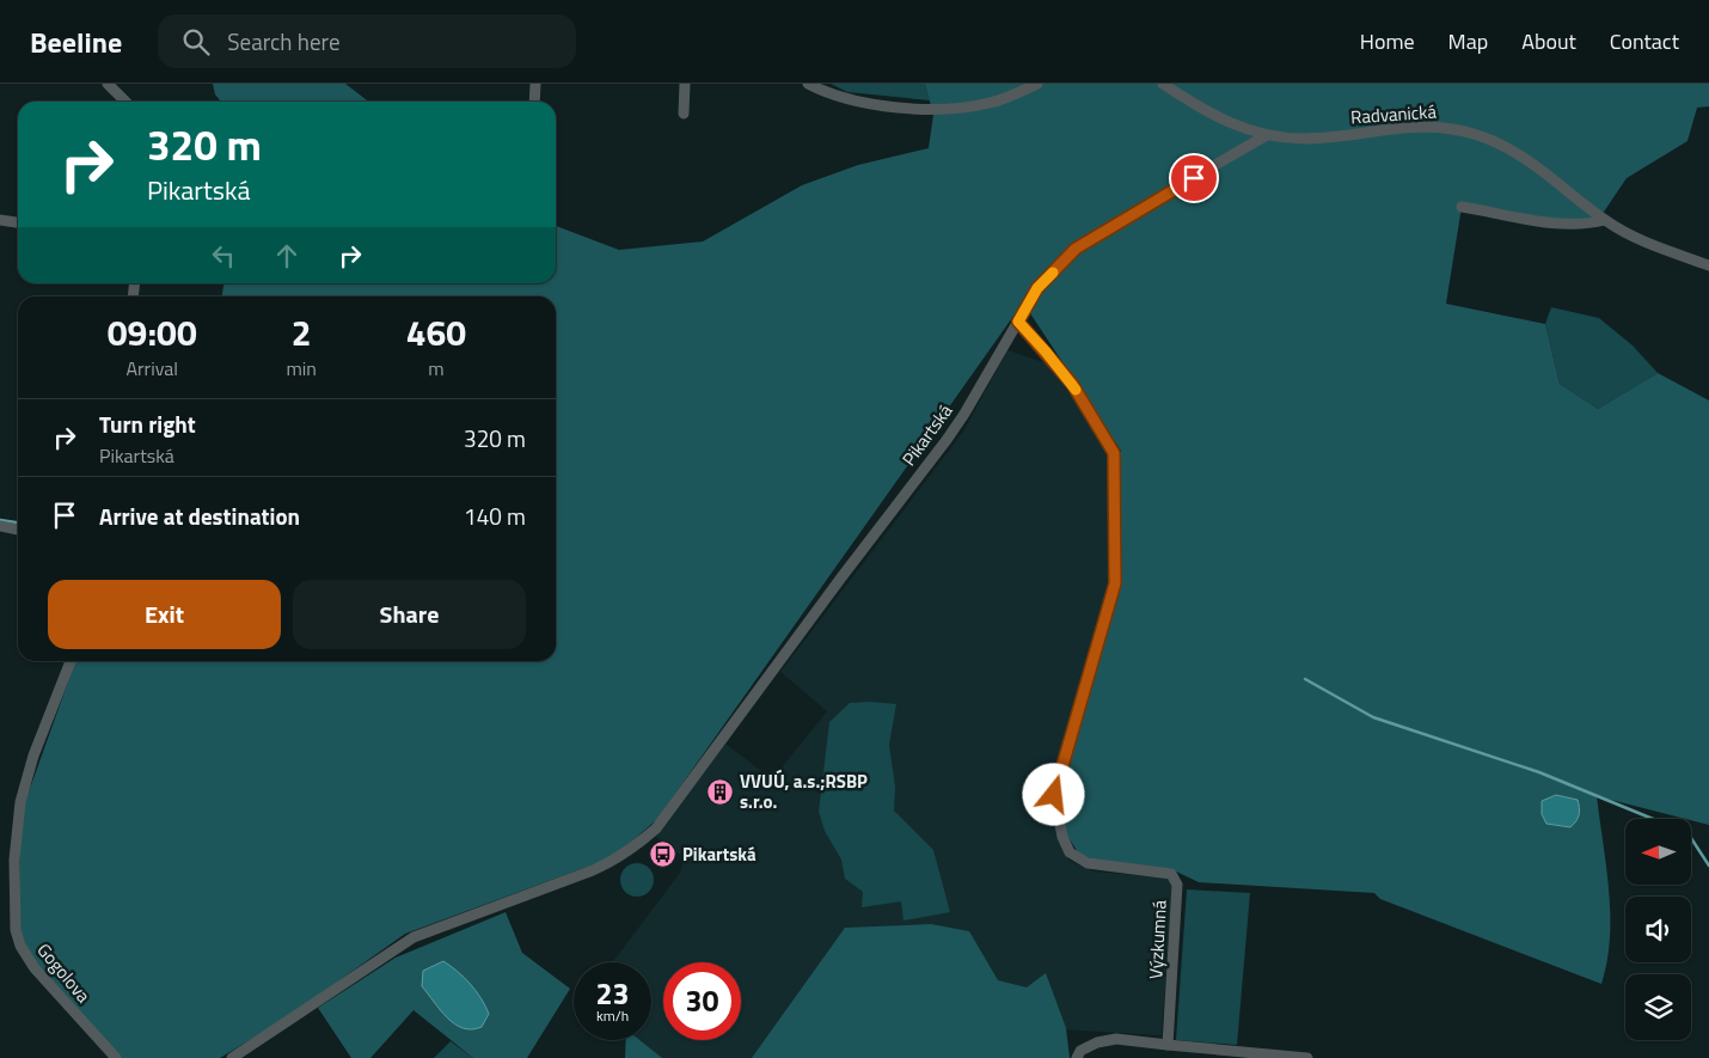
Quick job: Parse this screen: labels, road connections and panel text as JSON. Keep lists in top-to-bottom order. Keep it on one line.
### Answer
{"streets":{"street":["Radvanická","Pikartská","Výzkumná","Gogolova"]},"crossings":[["Radvanická","Pikartská"],["Pikartská","Výzkumná"]],"places":{"building":["VVUÚ, a.s.;RSBP s.r.o."],"bus stop":["Pikartská"]},"north":"left","page":{"header":"Beeline","search":"Search here","nav":["Home","Map","About","Contact"],"turn":["320 m","Pikartská"],"eta":["09:00","Arrival","2","min","460","m"],"list":[{"name":"Turn right","note":"Pikartská","value":"320 m"},{"name":"Arrive at destination","value":"140 m"}],"buttons":["Exit","Share"],"speed":"23 km/h","limit":"30"}}
